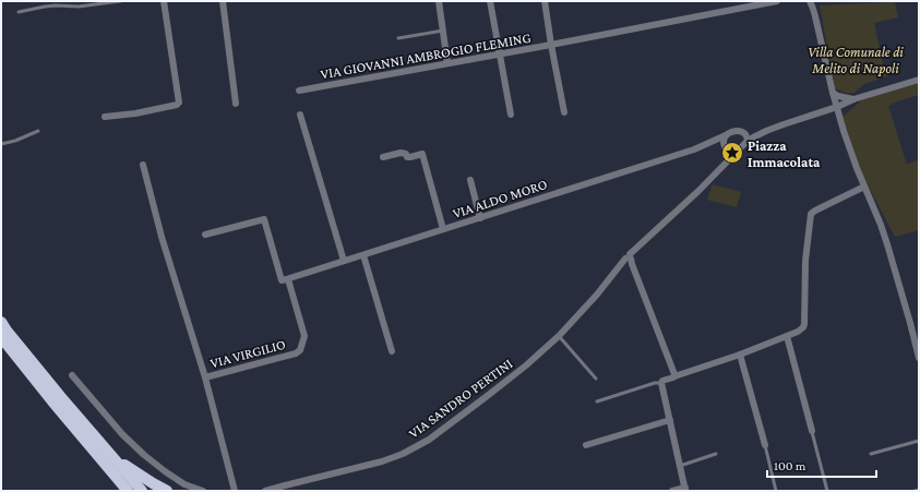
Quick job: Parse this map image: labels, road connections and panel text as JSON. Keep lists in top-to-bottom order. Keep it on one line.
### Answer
{"streets":{"street":["VIA GIOVANNI AMBROGIO FLEMING","VIA ALDO MORO","VIA VIRGILIO","VIA SANDRO PERTINI"]},"crossings":[["VIA ALDO MORO","VIA VIRGILIO"]],"parks":["Villa Comunale di Melito di Napoli"],"places":{"place":["Piazza Immacolata"]},"scale_bar":"100 m"}
